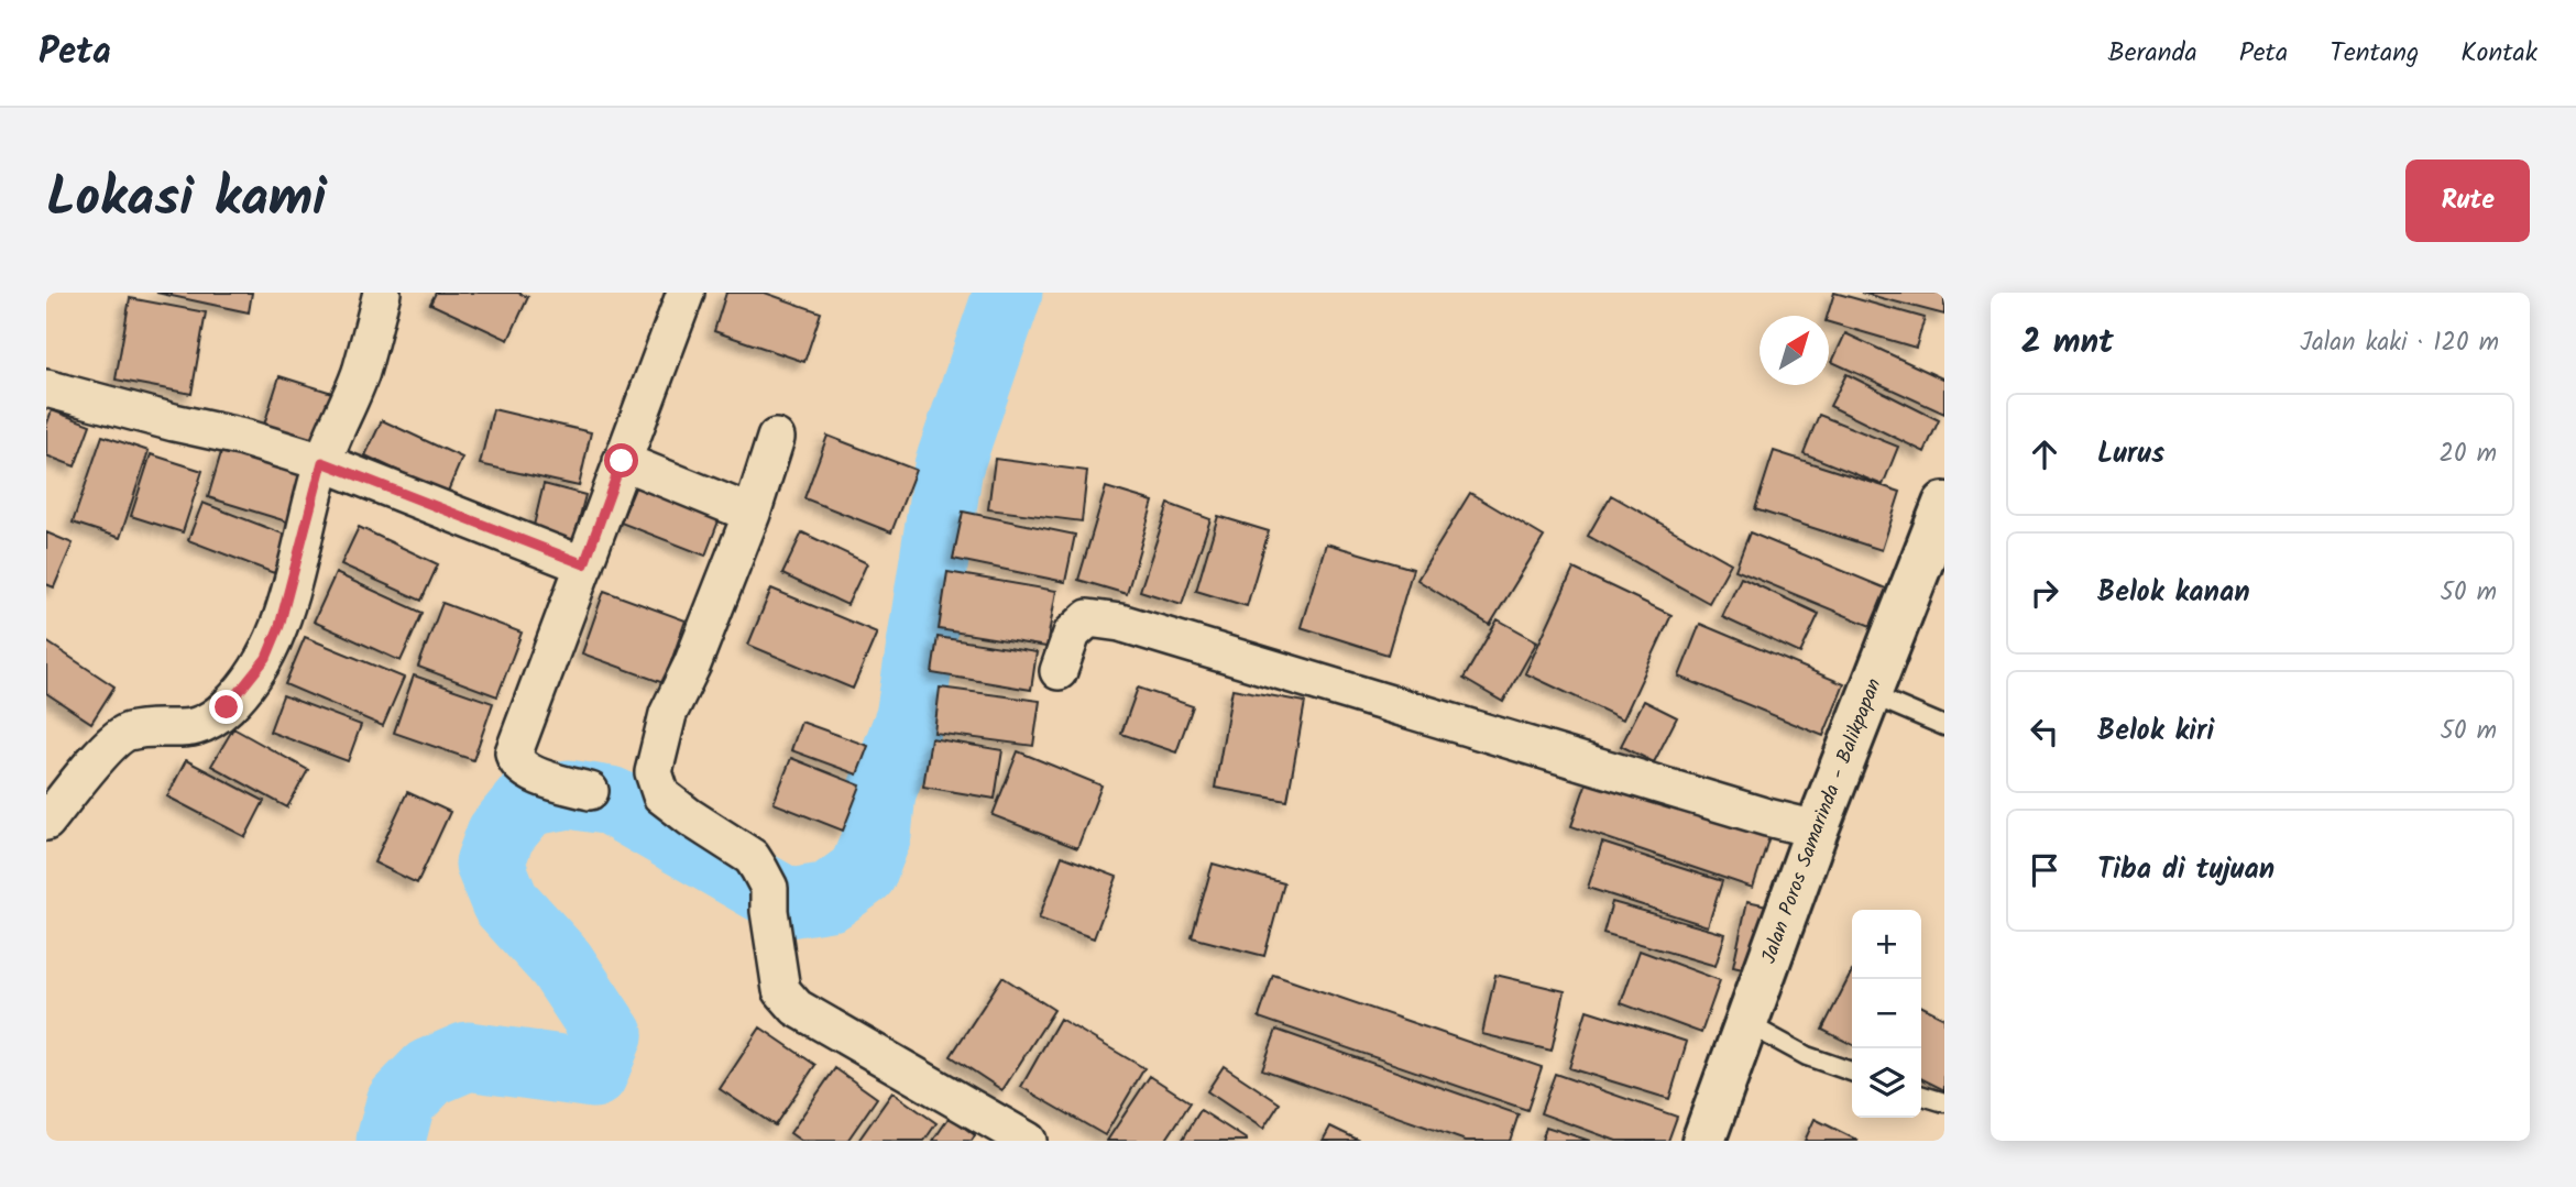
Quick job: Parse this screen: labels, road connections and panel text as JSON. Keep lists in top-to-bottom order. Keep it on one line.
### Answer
{"streets":{"highway":["Jalan Poros Samarinda - Balikpapan"]},"north":"top right","page":{"header":"Peta","nav":["Beranda","Peta","Tentang","Kontak"],"title":"Lokasi kami","buttons":"Rute","heading":["2 mnt","Jalan kaki · 120 m"],"list":[["Lurus","20 m"],["Belok kanan","50 m"],["Belok kiri","50 m"],"Tiba di tujuan"],"map_buttons":["+","−"]}}
